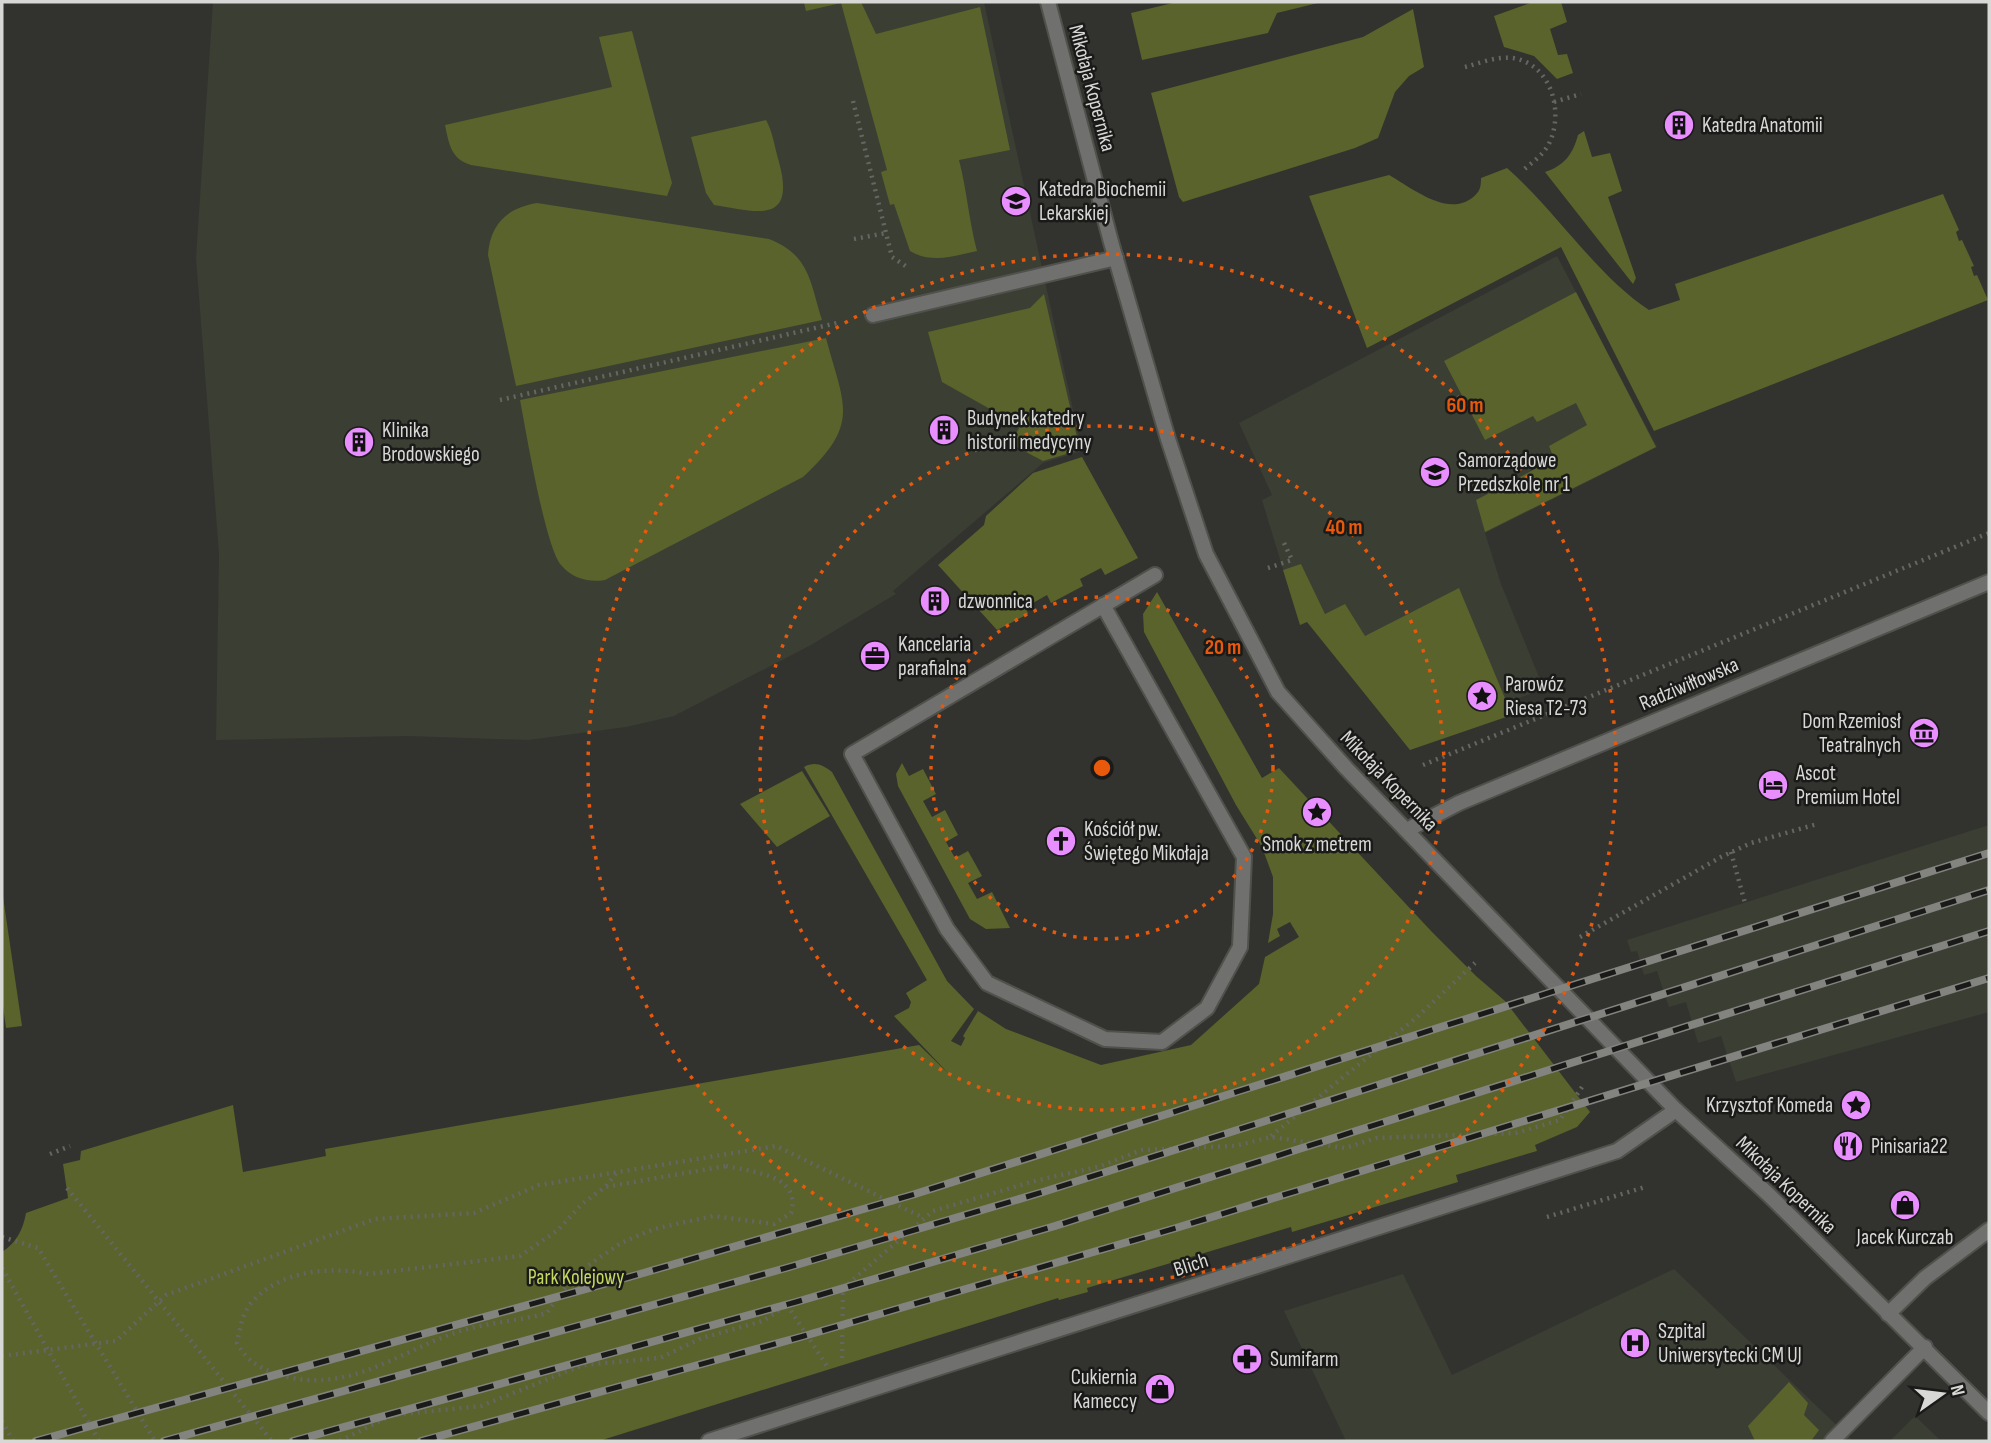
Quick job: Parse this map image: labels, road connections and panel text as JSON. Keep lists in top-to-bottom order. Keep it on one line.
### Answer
{"streets":{"street":["Mikołaja Kopernika","Radziwiłłowska","Blich"]},"crossings":[["Mikołaja Kopernika","Radziwiłłowska"],["Mikołaja Kopernika","Blich"]],"parks":["Park Kolejowy"],"places":{"building":["Katedra Anatomii","Budynek katedry historii medycyny","Klinika Brodowskiego","dzwonnica"],"school or university":["Katedra Biochemii Lekarskiej","Samorządowe Przedszkole nr 1"],"office":["Kancelaria parafialna"],"place":["Parowóz Riesa T2-73","Smok z metrem","Krzysztof Komeda"],"museum":["Dom Rzemiosł Teatralnych"],"hotel":["Ascot Premium Hotel"],"church":["Kościół pw. Świętego Mikołaja"],"restaurant":["Pinisaria22"],"shop":["Jacek Kurczab","Cukiernia Kameccy"],"hospital":["Szpital Uniwersytecki CM UJ"],"pharmacy":["Sumifarm"]},"north":"right","rings":["60 m","40 m","20 m"]}
